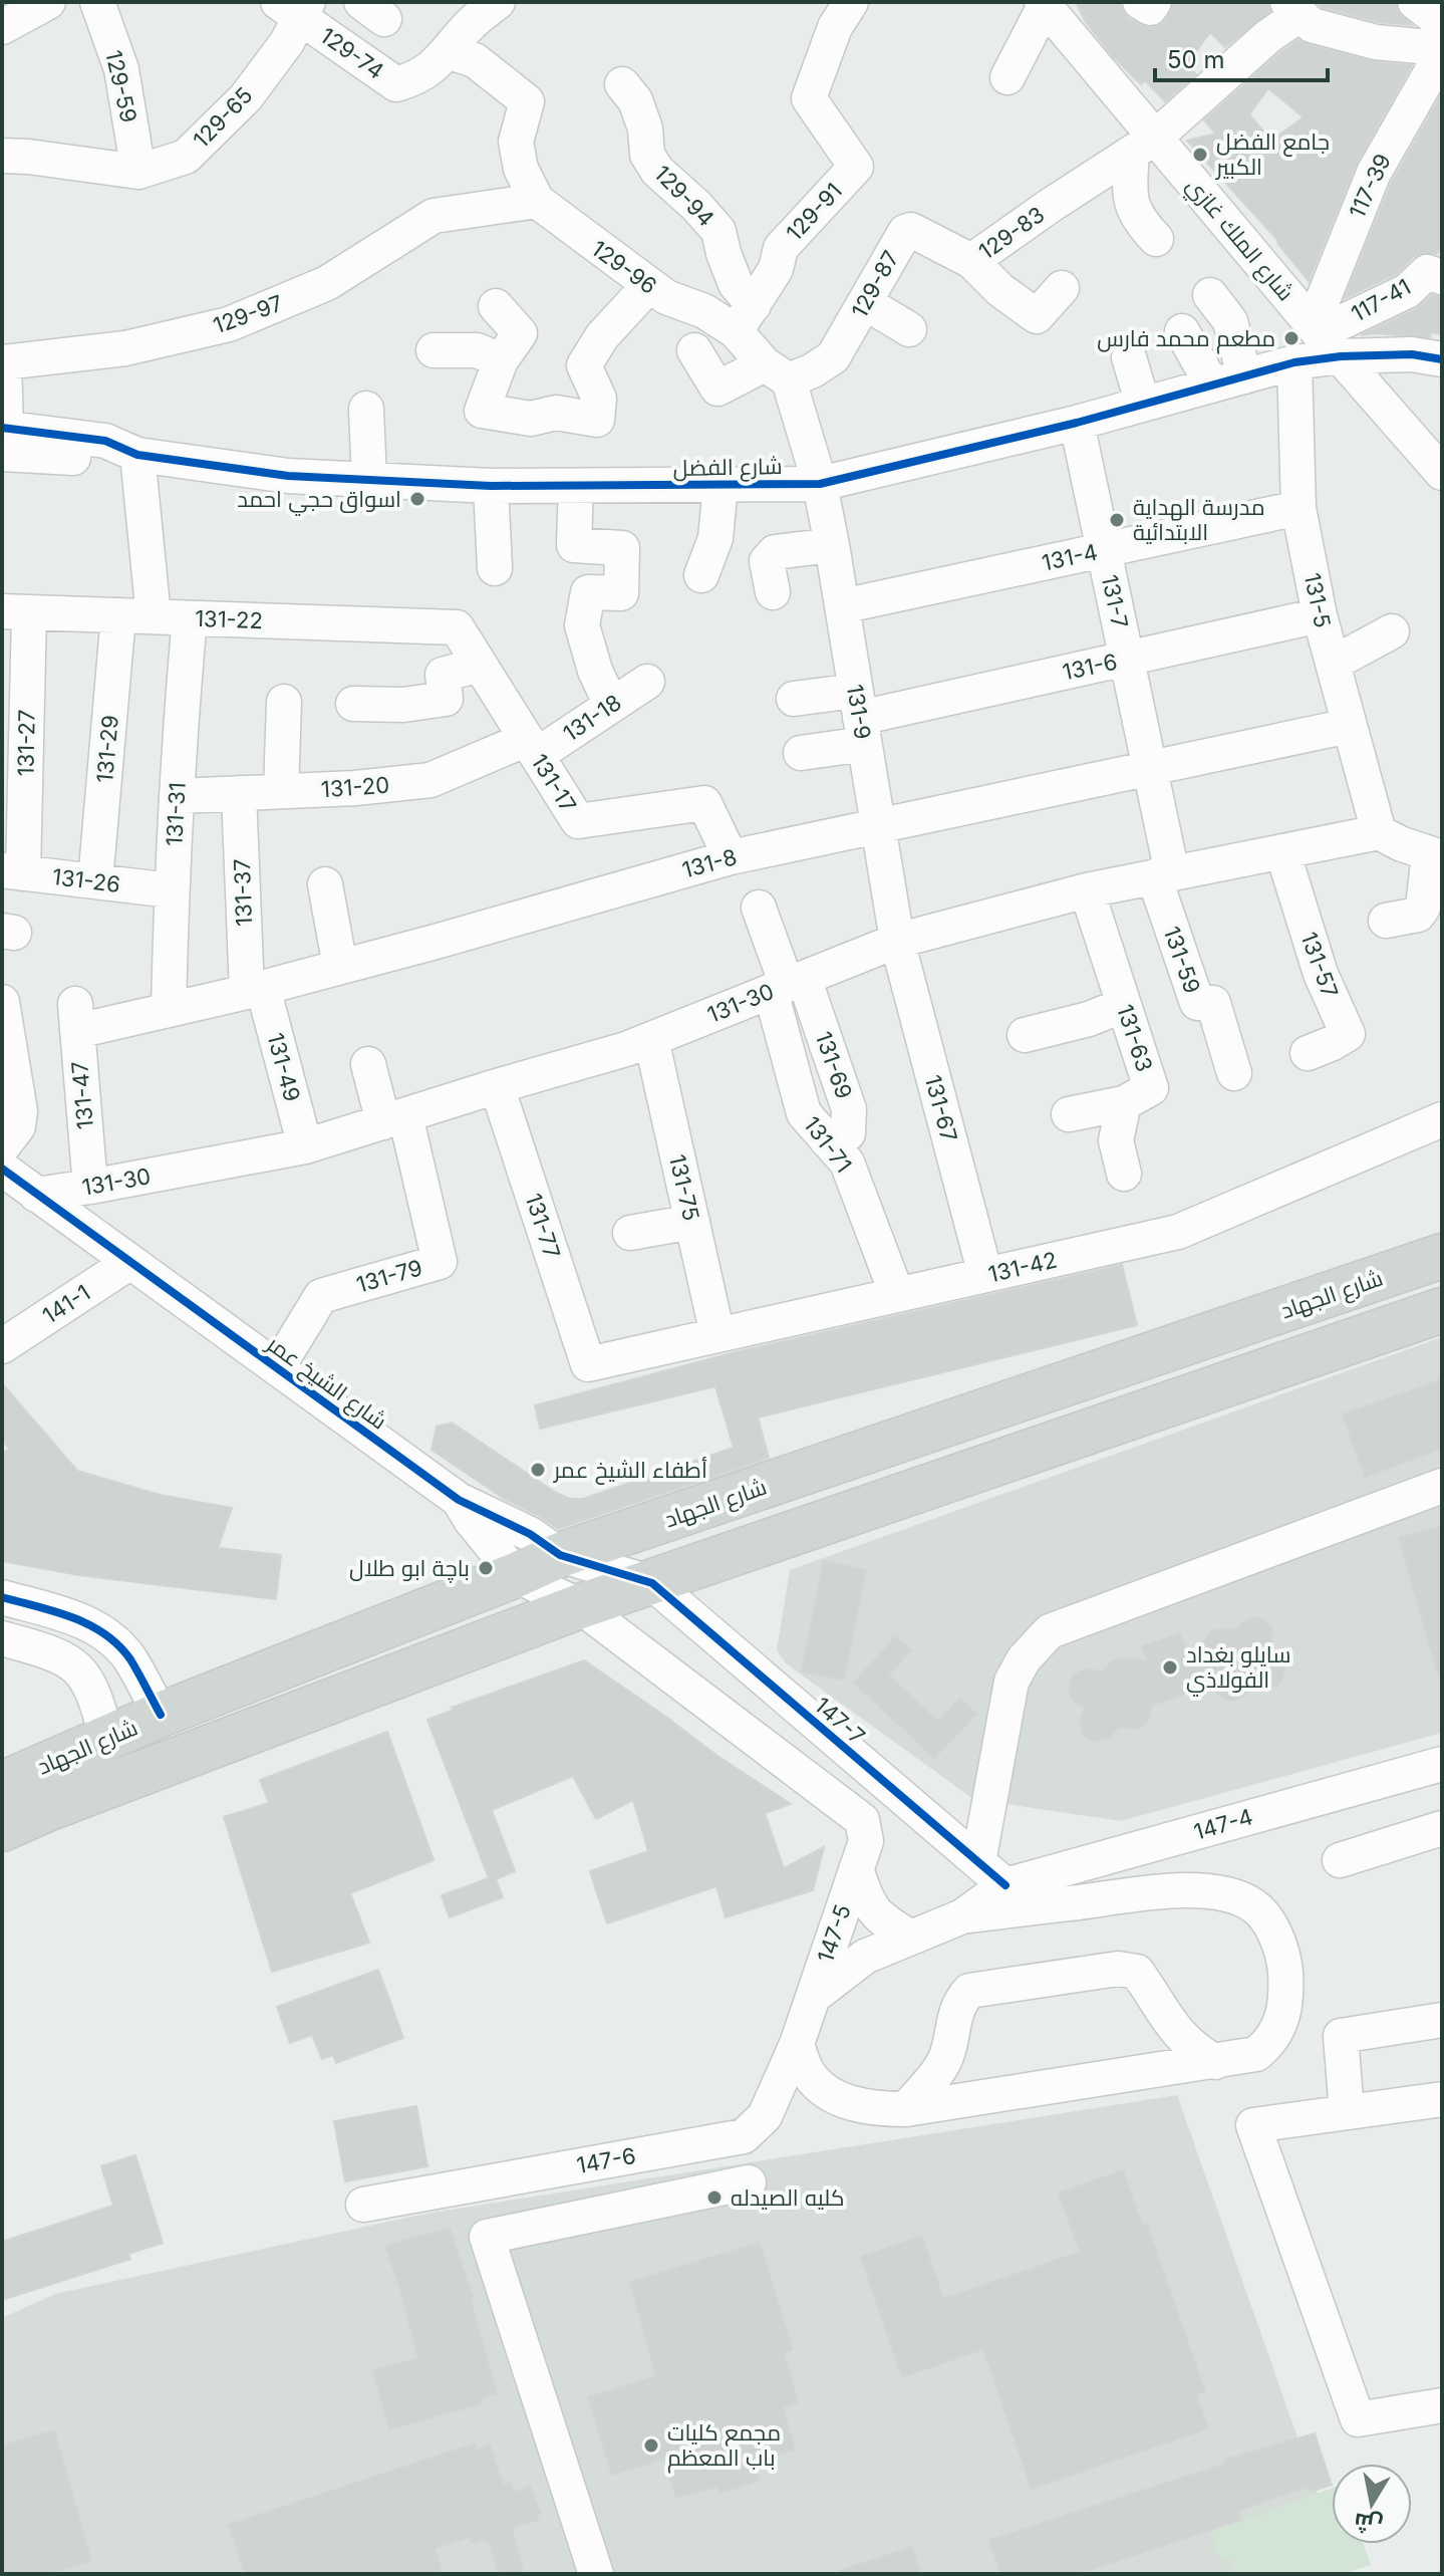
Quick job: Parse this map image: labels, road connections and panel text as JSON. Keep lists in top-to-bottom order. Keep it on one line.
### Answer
{"streets":{"main road":["شارع الجهاد"],"street":["129-74","129-59","129-65","117-39","129-94","129-91","129-83","شارع الملك غازي","129-96","129-87","117-41","129-97","شارع الفضل","131-4","131-5","131-7","131-22","131-6","131-9","131-18","131-27","131-29","131-17","131-20","131-31","131-8","131-26","131-37","131-59","131-57","131-30","131-63","131-69","131-49","131-47","131-67","131-71","131-75","131-77","131-42","131-79","141-1","شارع الشيخ عمر","147-7","147-4","147-5","147-6"]},"crossings":[["129-74","129-65"],["129-74","129-96"],["129-59","129-65"],["117-39","شارع الملك غازي"],["117-39","117-41"],["117-39","شارع الفضل"],["129-94","129-91"],["129-94","129-96"],["129-91","129-96"],["129-83","شارع الملك غازي"],["129-83","129-87"],["شارع الملك غازي","117-41"],["شارع الملك غازي","شارع الفضل"],["129-96","129-87"],["129-96","129-97"],["129-96","شارع الفضل"],["129-96","131-9"],["117-41","شارع الفضل"],["129-97","شارع الفضل"],["شارع الفضل","131-5"],["شارع الفضل","131-7"],["شارع الفضل","131-9"],["131-4","131-5"],["131-4","131-7"],["131-4","131-9"],["131-5","131-6"],["131-5","131-8"],["131-5","131-30"],["131-7","131-6"],["131-7","131-8"],["131-7","131-59"],["131-7","131-30"],["131-22","131-27"],["131-22","131-29"],["131-22","131-17"],["131-22","131-31"],["131-6","131-9"],["131-9","131-8"],["131-9","131-30"],["131-9","131-67"],["131-18","131-17"],["131-18","131-20"],["131-27","131-26"],["131-29","131-26"],["131-17","131-20"],["131-17","131-8"],["131-20","131-31"],["131-20","131-37"],["131-31","131-8"],["131-31","131-26"],["131-8","131-37"],["131-8","131-49"],["131-8","131-47"],["131-37","131-49"],["131-59","131-30"],["131-57","131-30"],["131-30","131-63"],["131-30","131-69"],["131-30","131-49"],["131-30","131-47"],["131-30","131-67"],["131-30","131-75"],["131-30","131-77"],["131-30","131-79"],["131-30","شارع الشيخ عمر"],["131-69","131-71"],["131-67","131-42"],["131-71","131-42"],["131-75","131-42"],["131-77","131-42"],["131-79","شارع الشيخ عمر"],["شارع الجهاد","شارع الشيخ عمر"],["شارع الجهاد","147-7"],["141-1","شارع الشيخ عمر"],["شارع الشيخ عمر","147-7"],["147-7","147-4"],["147-5","147-6"]],"places":["جامع الفضل الكبير","مطعم محمد فارس","اسواق حجي احمد","مدرسة الهداية الابتدائية","أطفاء الشيخ عمر","باچة ابو طلال","سايلو بغداد الفولاذي","كليه الصيدله","مجمع كليات باب المعظم"],"scale_bar":"50 m","north":"bottom"}
